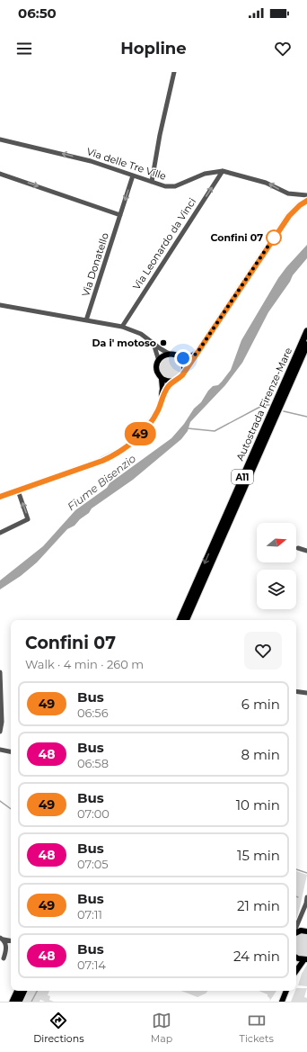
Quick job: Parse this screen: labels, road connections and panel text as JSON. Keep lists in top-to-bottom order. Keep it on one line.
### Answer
{"streets":{"highway":["Autostrada Firenze-Mare","A11"],"street":["Via delle Tre Ville","Via Leonardo da Vinci","Via Donatello"]},"crossings":[["Via delle Tre Ville","Via Leonardo da Vinci"],["Via delle Tre Ville","Via Donatello"]],"one_way":["Via Leonardo da Vinci"],"water":["Fiume Bisenzio"],"places":["Confini 07","Da i' motoso"],"lines":["bus line 49"],"north":"right","page":{"status":"06:50","header":"Hopline","on_map":"49","heading":["Confini 07","Walk · 4 min · 260 m"],"list":[{"mark":"49","name":"Bus","note":"06:56","value":"6 min"},{"mark":"48","name":"Bus","note":"06:58","value":"8 min"},{"mark":"49","name":"Bus","note":"07:00","value":"10 min"},{"mark":"48","name":"Bus","note":"07:05","value":"15 min"},{"mark":"49","name":"Bus","note":"07:11","value":"21 min"},{"mark":"48","name":"Bus","note":"07:14","value":"24 min"}],"tabs":["Directions","Map","Tickets"]}}
